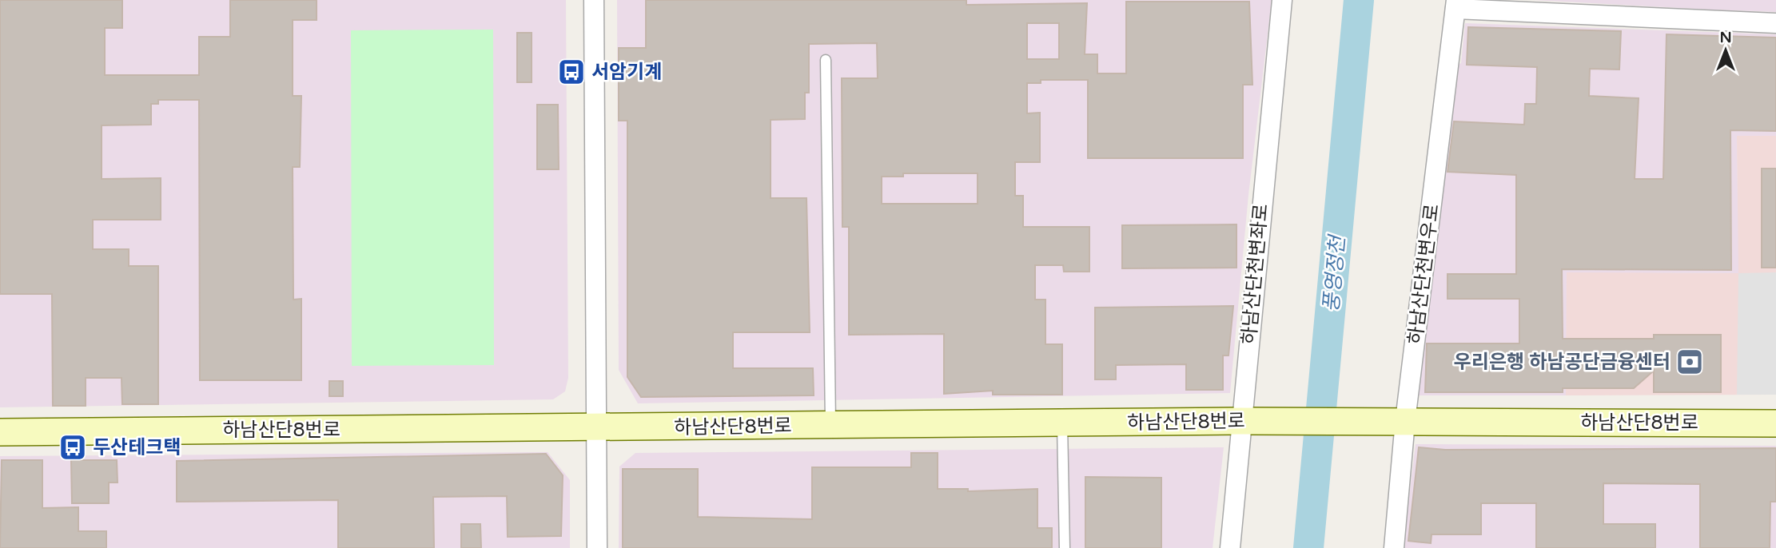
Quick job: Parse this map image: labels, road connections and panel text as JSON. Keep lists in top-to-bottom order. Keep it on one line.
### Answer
{"streets":{"street":["하남산단천변좌로","하남산단천변우로","하남산단8번로"]},"crossings":[["하남산단천변좌로","하남산단8번로"],["하남산단천변우로","하남산단8번로"]],"water":["풍영정천"],"places":{"bus stop":["서암기계","두산테크택"],"bank":["우리은행 하남공단금융센터"]},"north":"top"}
